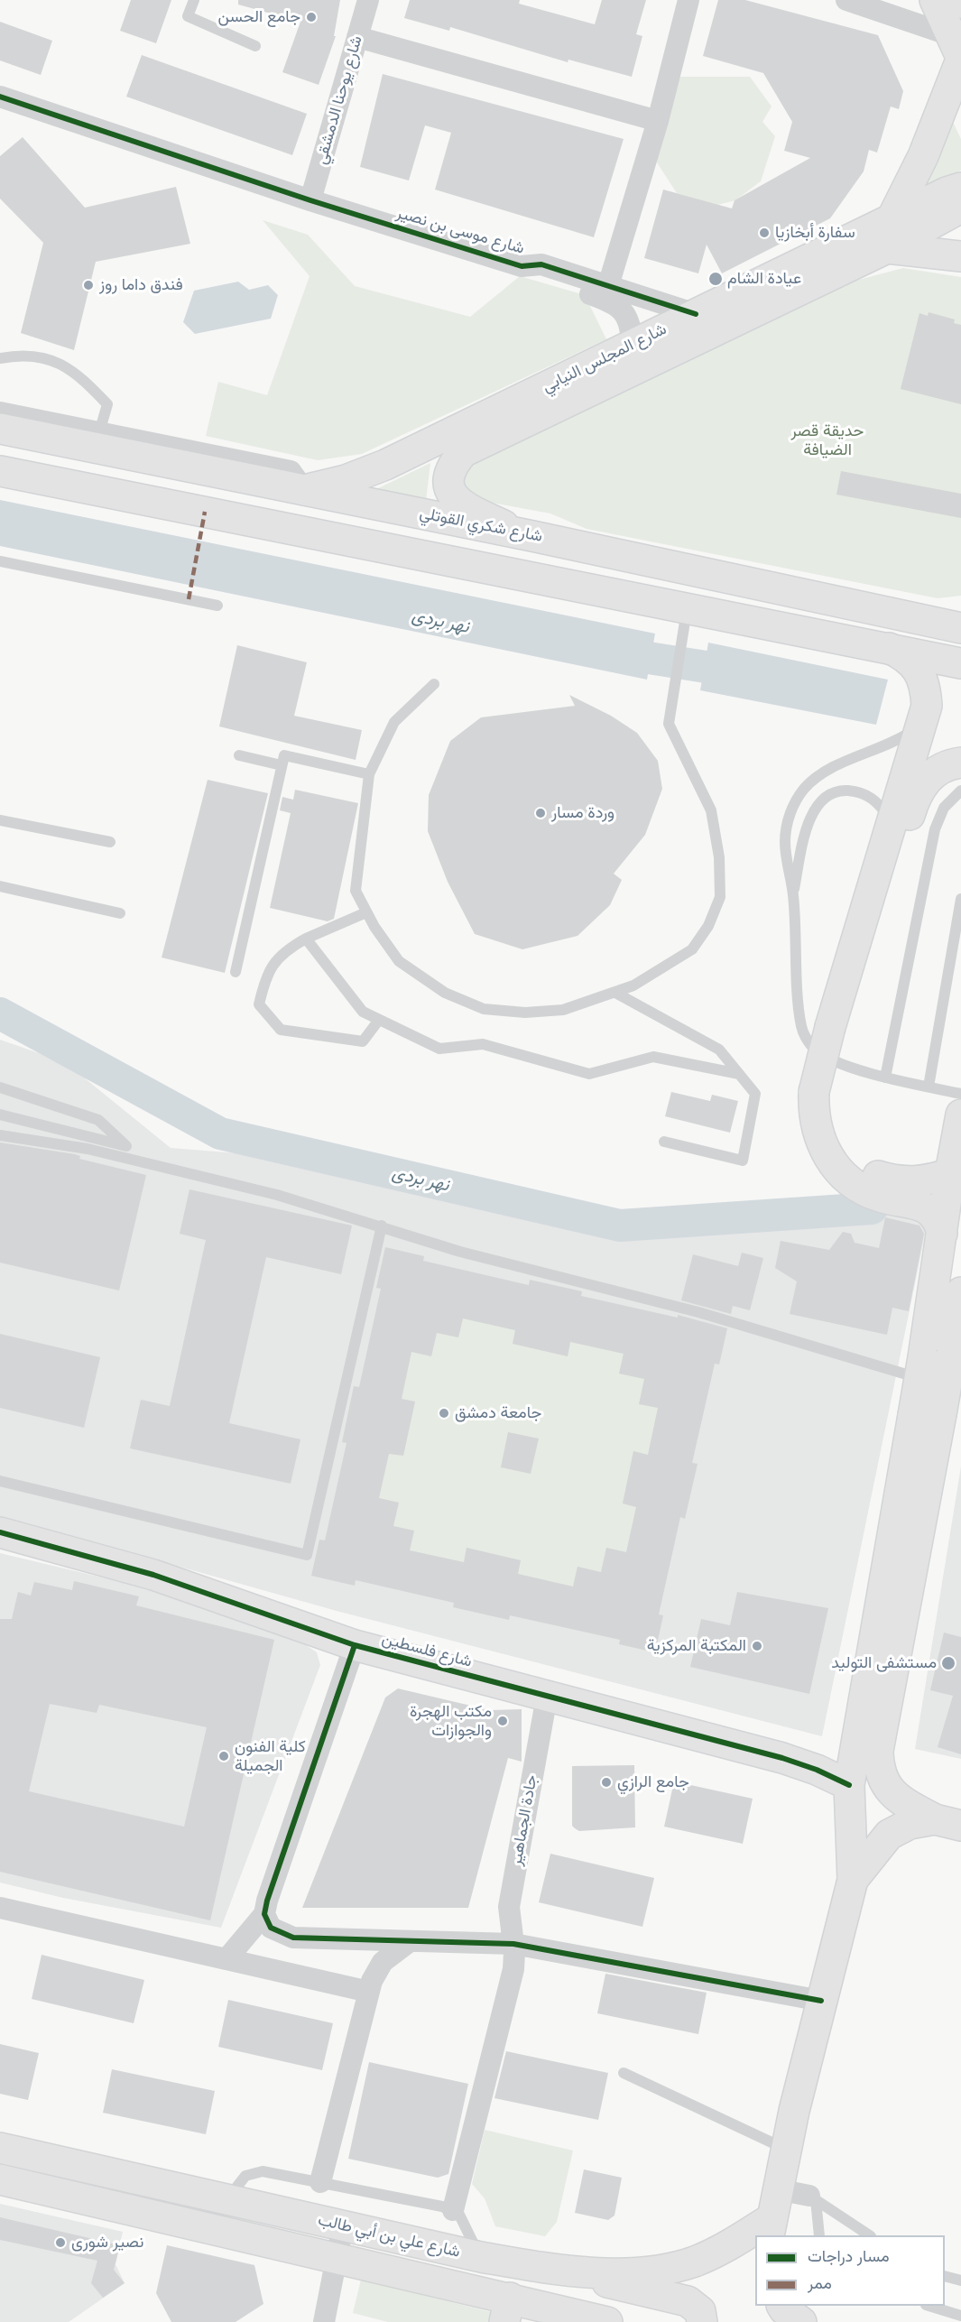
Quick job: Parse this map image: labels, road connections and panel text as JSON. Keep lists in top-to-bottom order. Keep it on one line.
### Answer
{"streets":{"main road":["شارع المجلس النيابي","شارع شكري القوتلي","شارع فلسطين","شارع علي بن أبي طالب"],"street":["شارع يوحنا الدمشقي","شارع موسى بن نصير","جادة الجماهير"]},"crossings":[["شارع يوحنا الدمشقي","شارع موسى بن نصير"],["شارع موسى بن نصير","شارع المجلس النيابي"],["شارع المجلس النيابي","شارع شكري القوتلي"],["شارع فلسطين","جادة الجماهير"]],"water":["نهر بردى"],"parks":["حديقة قصر الضيافة"],"places":["جامع الحسن","سفارة أبخازيا","عيادة الشام","فندق داما روز","وردة مسار","جامعة دمشق","المكتبة المركزية","مستشفى التوليد","مكتب الهجرة والجوازات","كلية الفنون الجميلة","جامع الرازي","نصير شورى"],"legend":["مسار دراجات","ممر"]}
